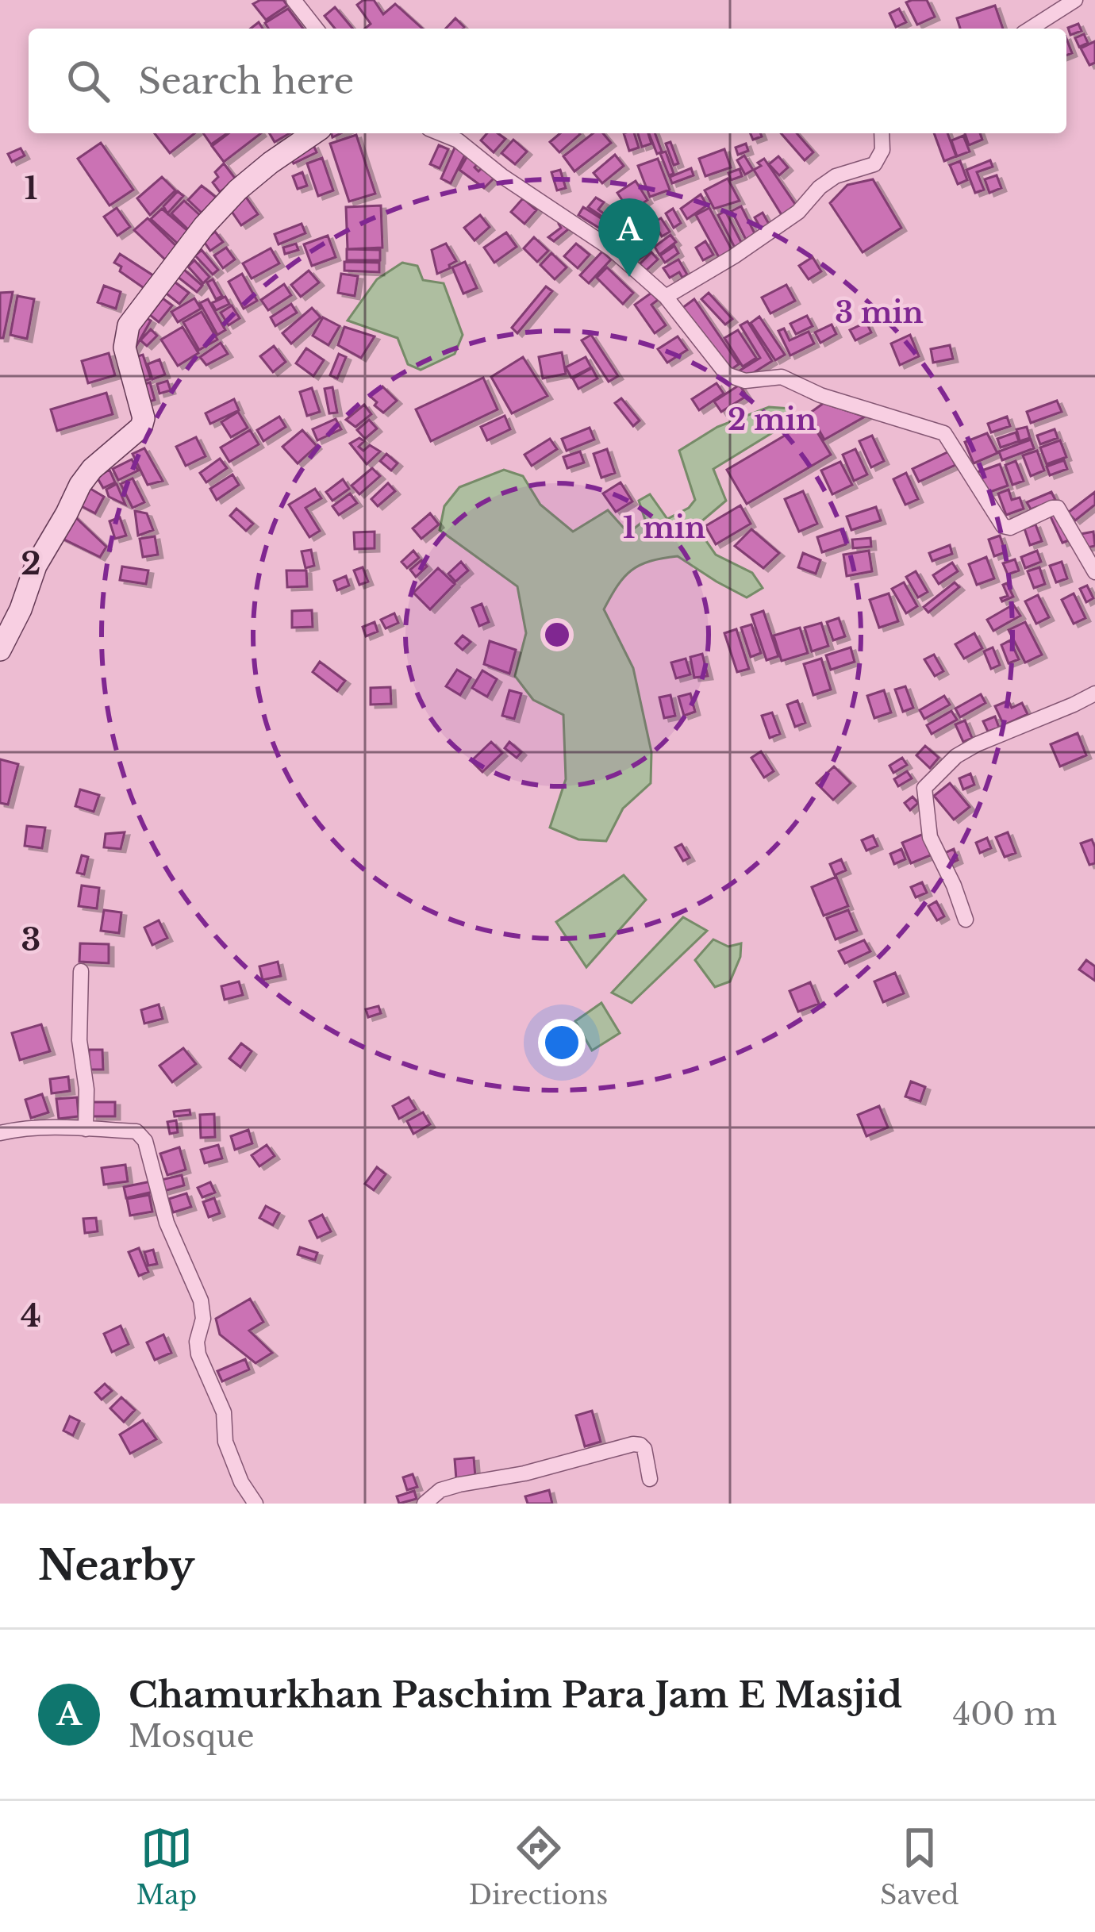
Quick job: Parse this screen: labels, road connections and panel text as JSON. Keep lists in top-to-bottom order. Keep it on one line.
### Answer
{"page":{"search":"Search here","pins":"A","heading":"Nearby","list":[{"mark":"A","name":"Chamurkhan Paschim Para Jam E Masjid","note":"Mosque","value":"400 m"}],"nav":["Map","Directions","Saved"]},"grid":{"rows":["1","2","3","4"]},"rings":["3 min","2 min","1 min"]}
